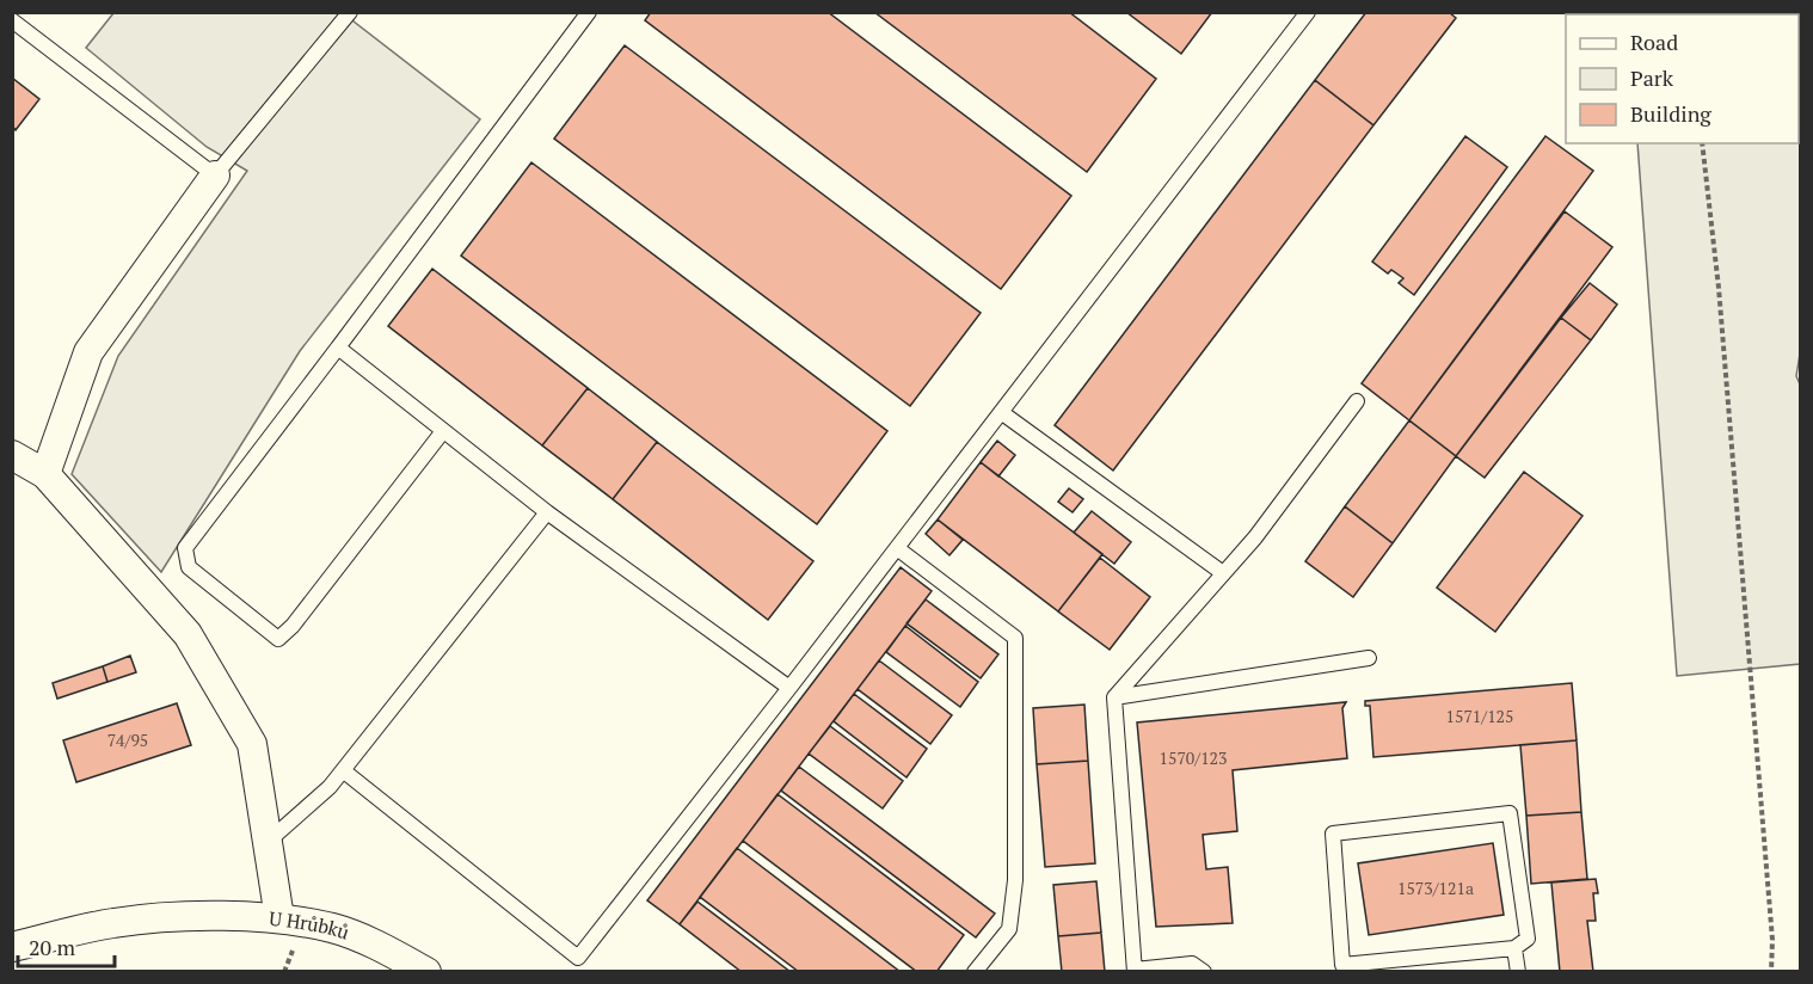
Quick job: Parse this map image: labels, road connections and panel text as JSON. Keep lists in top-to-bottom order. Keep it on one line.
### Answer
{"streets":{"street":["U Hrůbků"]},"house_numbers":["1571/125","74/95","1570/123","1573/121a"],"legend":["Road","Park","Building"],"scale_bar":"20 m"}
